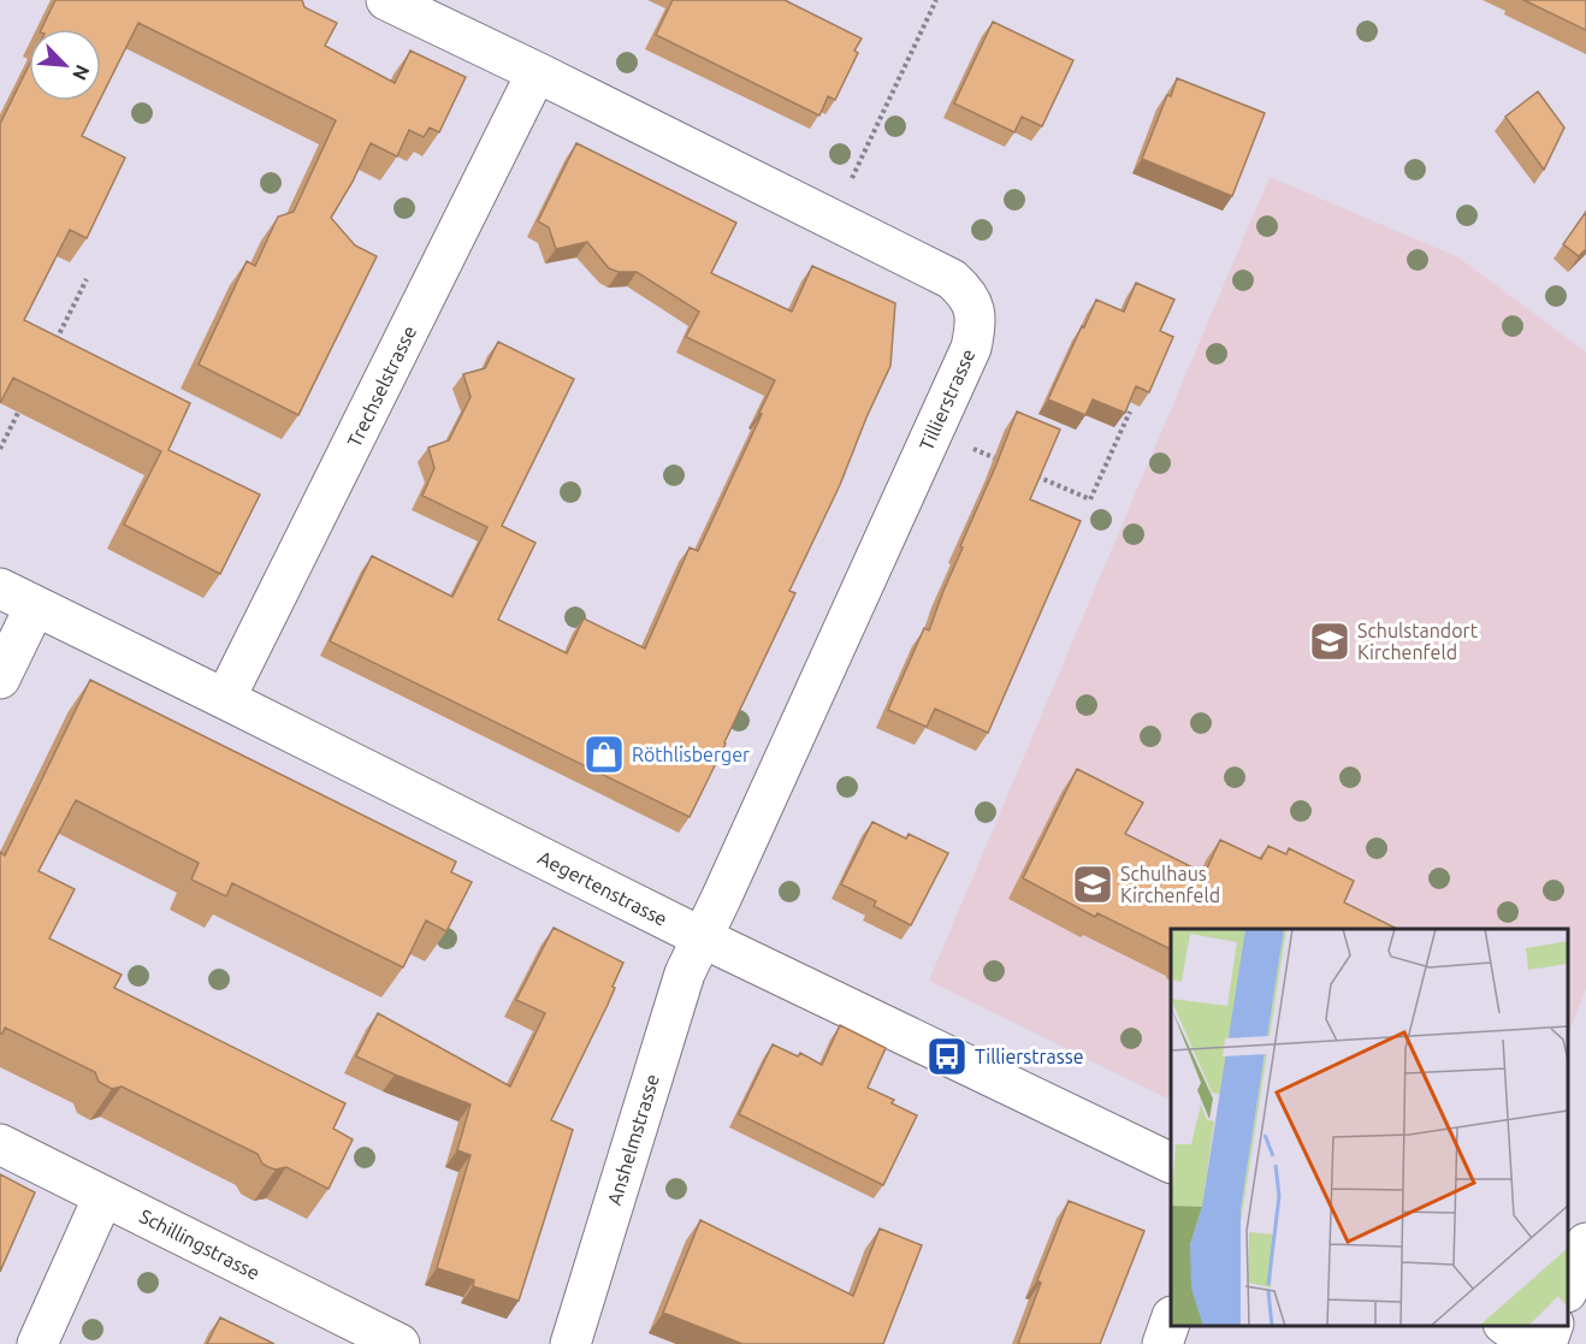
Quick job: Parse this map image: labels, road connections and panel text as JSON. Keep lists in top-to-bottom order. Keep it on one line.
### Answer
{"streets":{"street":["Trechselstrasse","Tillierstrasse","Aegertenstrasse","Anshelmstrasse","Schillingstrasse"]},"crossings":[["Trechselstrasse","Tillierstrasse"],["Trechselstrasse","Aegertenstrasse"],["Tillierstrasse","Aegertenstrasse"],["Tillierstrasse","Anshelmstrasse"],["Aegertenstrasse","Anshelmstrasse"]],"places":{"school or university":["Schulstandort Kirchenfeld","Schulhaus Kirchenfeld"],"shop":["Röthlisberger"],"bus stop":["Tillierstrasse"]},"north":"bottom right"}
